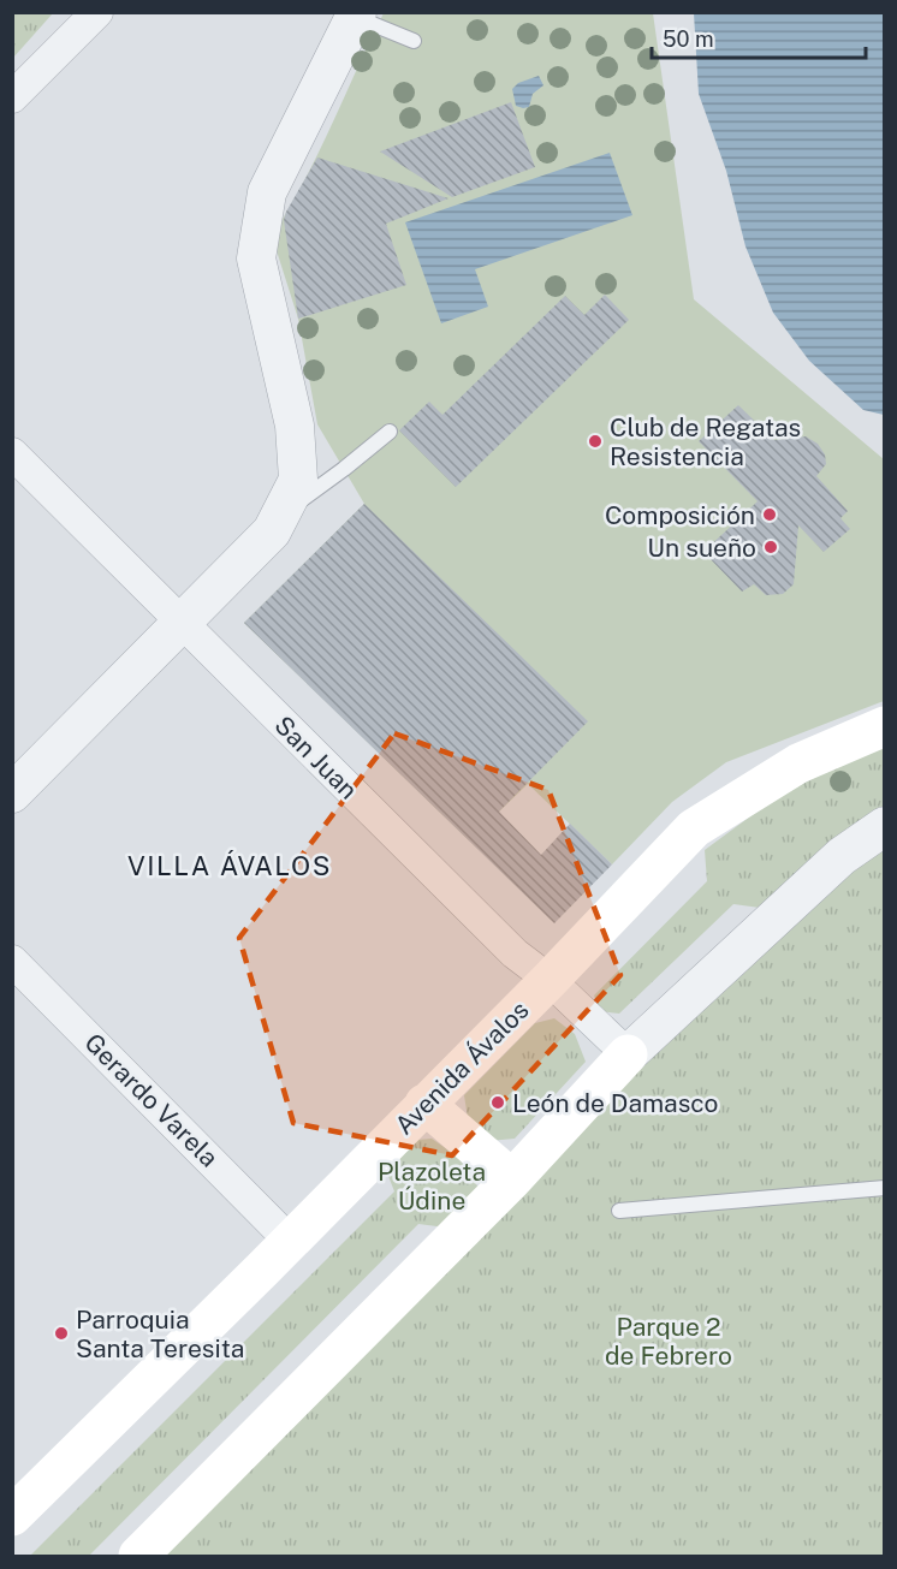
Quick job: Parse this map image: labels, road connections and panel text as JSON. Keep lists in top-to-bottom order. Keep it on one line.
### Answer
{"streets":{"main road":["Avenida Ávalos"],"street":["San Juan","Gerardo Varela"]},"crossings":[["San Juan","Avenida Ávalos"],["Avenida Ávalos","Gerardo Varela"]],"districts":["VILLA ÁVALOS"],"parks":["Plazoleta Údine","Parque 2 de Febrero"],"places":["Club de Regatas Resistencia","Composición","Un sueño","León de Damasco","Parroquia Santa Teresita"],"scale_bar":"50 m"}
